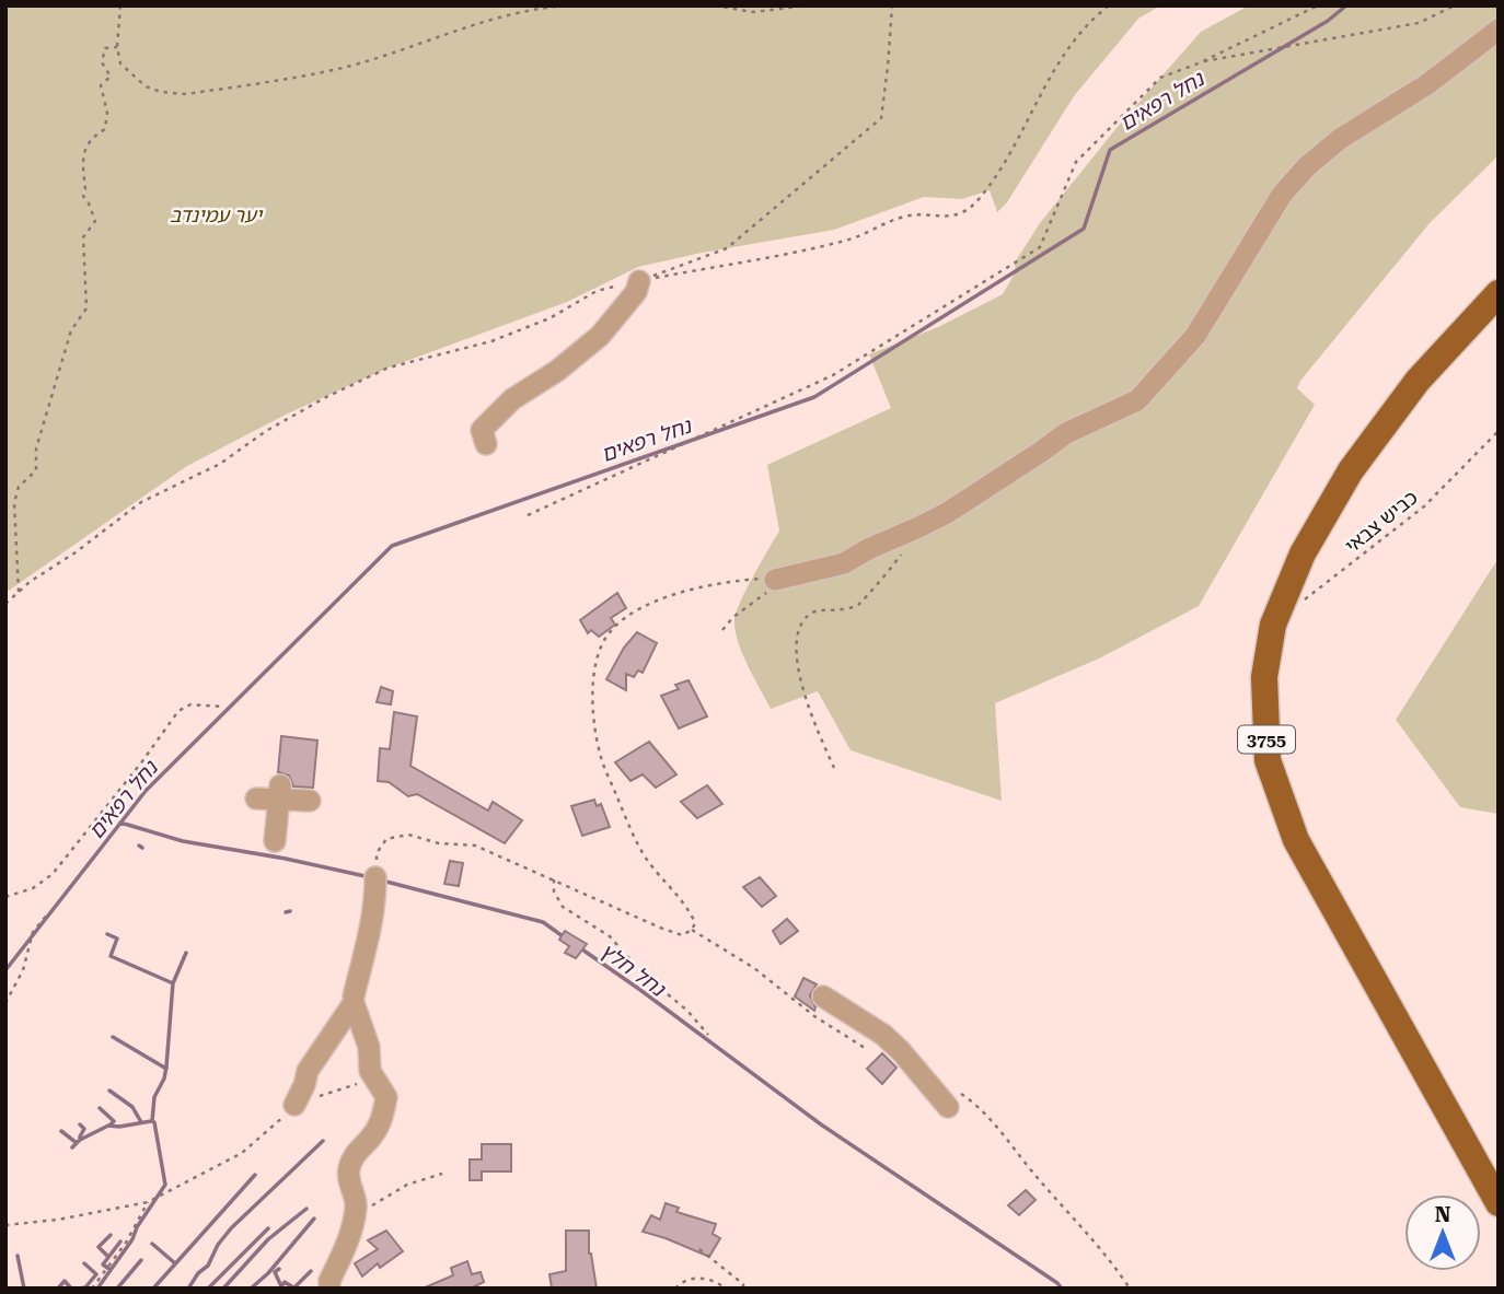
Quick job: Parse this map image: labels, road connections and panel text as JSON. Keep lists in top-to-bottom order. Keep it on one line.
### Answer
{"streets":{"main road":["3755"],"path":["כביש צבאי"]},"crossings":[["כביש צבאי","3755"]],"water":["נחל רפאים","נחל חלץ"],"parks":["יער עמינדב"],"north":"top"}
